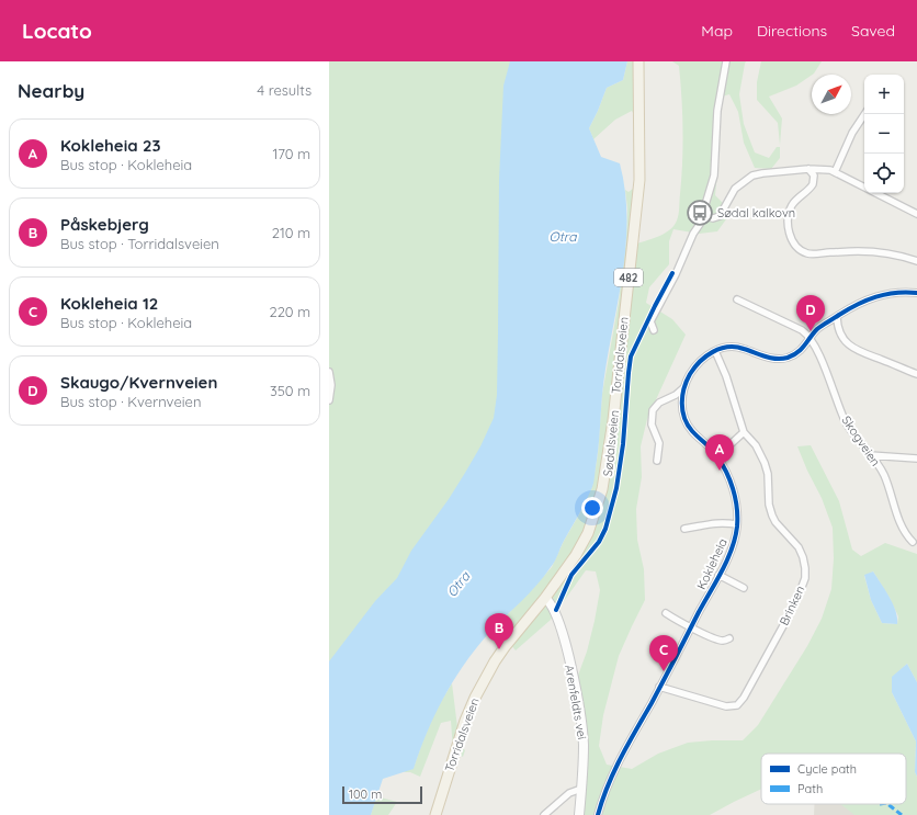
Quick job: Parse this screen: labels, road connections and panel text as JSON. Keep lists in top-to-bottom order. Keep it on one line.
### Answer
{"streets":{"main road":["482","Torridalsveien"],"street":["Skogveien","Kokleheia","Brinken","Arenfeldts vei"],"cycle path":["Sødalsveien"]},"crossings":[["Torridalsveien","Arenfeldts vei"],["Skogveien","Kokleheia"],["Kokleheia","Brinken"]],"water":["Otra"],"places":{"bus stop":["Sødal kalkovn"]},"legend":["Cycle path","Path"],"scale_bar":"100 m","north":"top right","page":{"header":"Locato","nav":["Map","Directions","Saved"],"heading":["Nearby","4 results"],"map_buttons":["+","−"],"list":[{"mark":"A","name":"Kokleheia 23","note":"Bus stop · Kokleheia","value":"170 m"},{"mark":"B","name":"Påskebjerg","note":"Bus stop · Torridalsveien","value":"210 m"},{"mark":"C","name":"Kokleheia 12","note":"Bus stop · Kokleheia","value":"220 m"},{"mark":"D","name":"Skaugo/Kvernveien","note":"Bus stop · Kvernveien","value":"350 m"}],"pins":["D","A","B","C"],"scale":"100 m"}}
